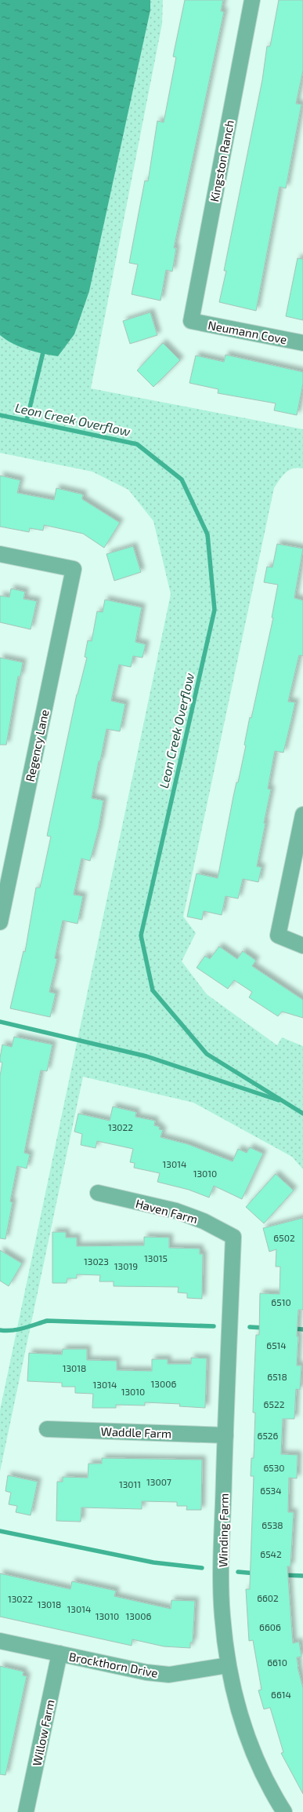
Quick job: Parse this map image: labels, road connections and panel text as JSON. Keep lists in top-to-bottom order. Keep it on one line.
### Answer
{"streets":{"street":["Kingston Ranch","Neumann Cove","Regency Lane","Haven Farm","Waddle Farm","Winding Farm","Brockthorn Drive","Willow Farm"]},"crossings":[["Kingston Ranch","Neumann Cove"],["Haven Farm","Winding Farm"],["Waddle Farm","Winding Farm"],["Winding Farm","Brockthorn Drive"],["Brockthorn Drive","Willow Farm"]],"water":["Leon Creek Overflow"],"house_numbers":["13022","13014","13010","6502","13015","13023","13019","6510","6514","13018","6518","13006","13014","13010","6522","6526","6530","13007","13011","6534","6538","6542","6602","13022","13018","13014","13010","13006","6606","6610","6614"]}
